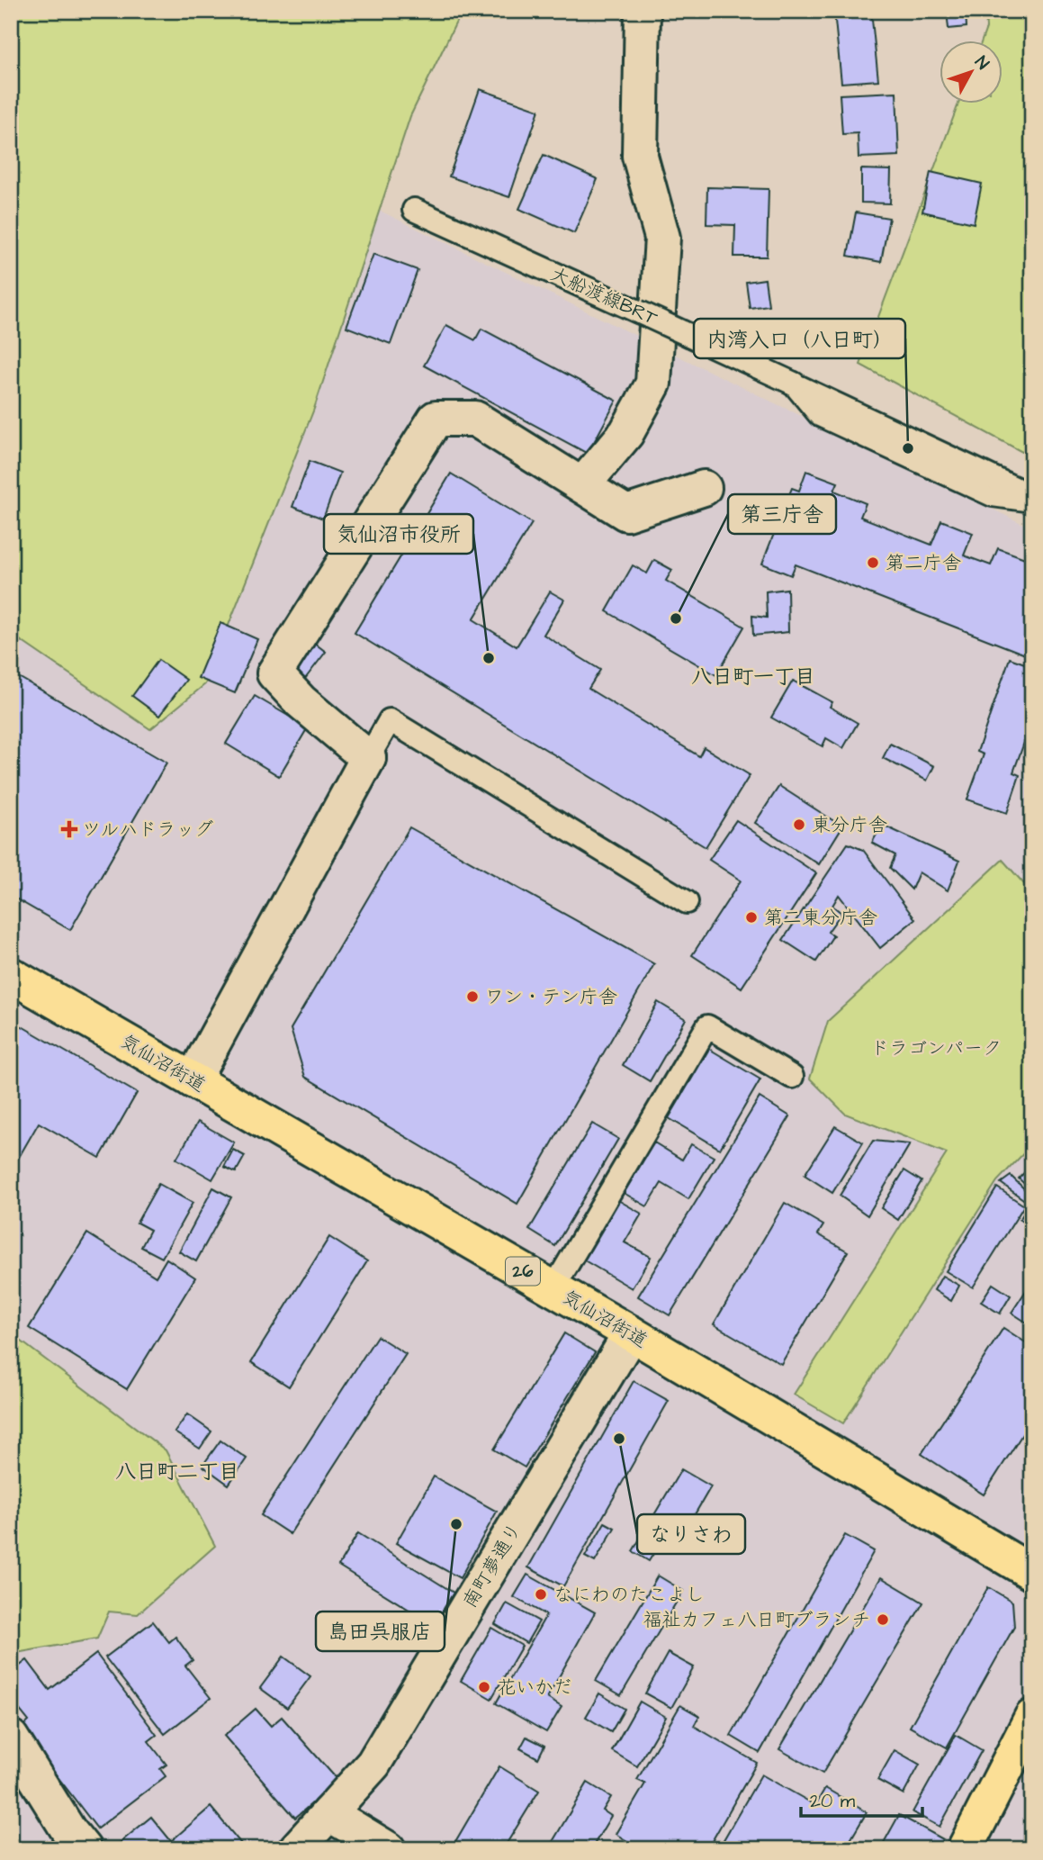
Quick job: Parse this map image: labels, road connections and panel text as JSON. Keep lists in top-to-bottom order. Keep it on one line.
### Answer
{"streets":{"main road":["気仙沼街道","26"],"street":["南町夢通り"],"lane":["大船渡線BRT"]},"crossings":[["気仙沼街道","南町夢通り"]],"districts":["八日町一丁目","八日町二丁目"],"parks":["ドラゴンパーク"],"places":{"other":["内湾入口（八日町）","第二庁舎","第三庁舎","気仙沼市役所","東分庁舎","第二東分庁舎","ワン・テン庁舎","なりさわ","島田呉服店","なにわのたこよし","福祉カフェ八日町ブランチ","花いかだ"],"health":["ツルハドラッグ"]},"scale_bar":"20 m","north":"top right"}
